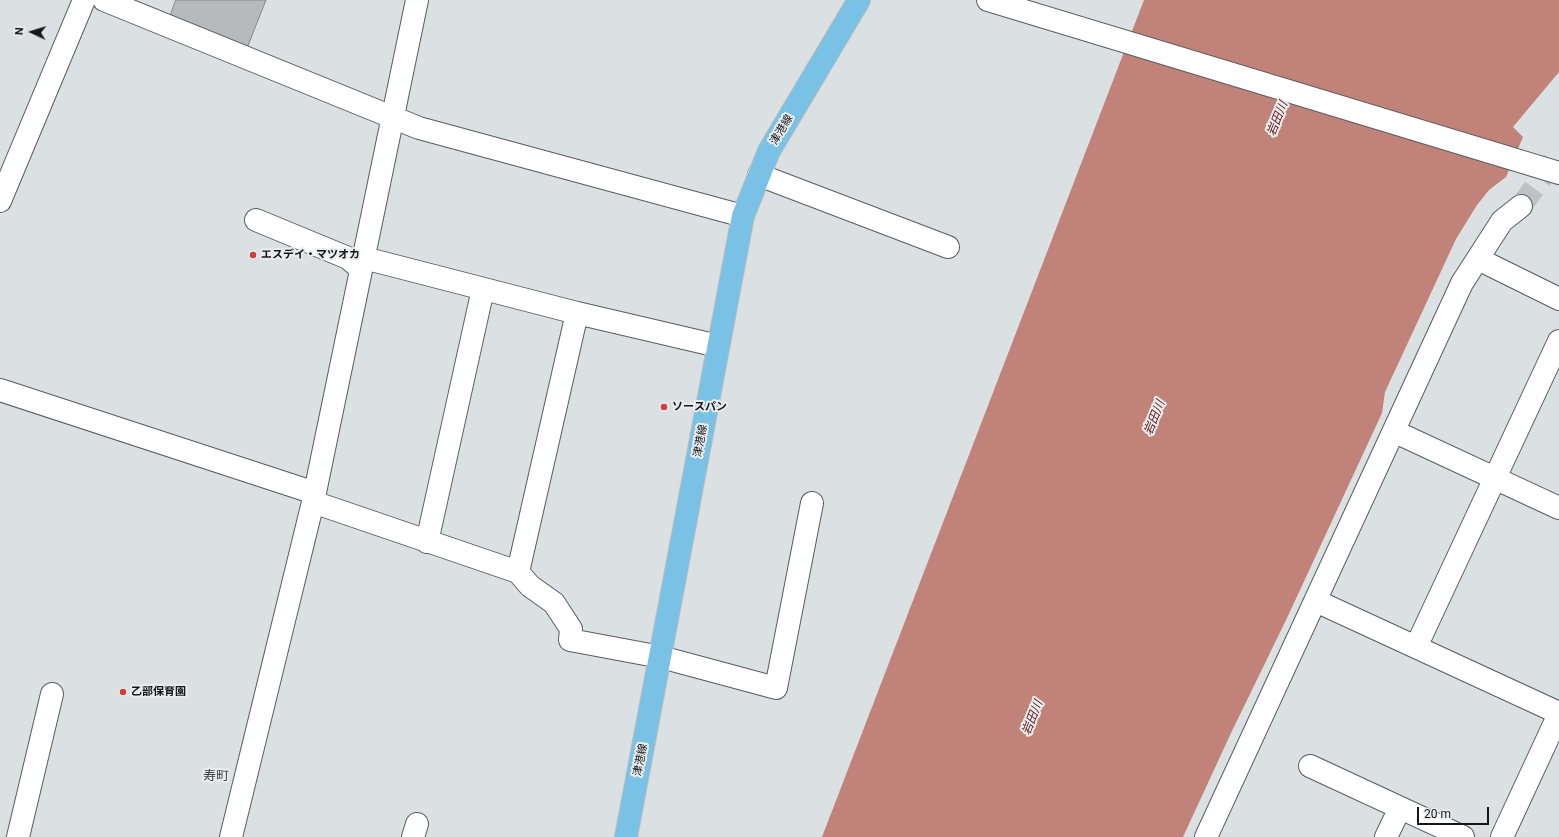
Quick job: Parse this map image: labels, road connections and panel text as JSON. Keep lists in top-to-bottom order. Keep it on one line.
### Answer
{"streets":{"main road":["津港線"]},"districts":["寿町"],"water":["岩田川"],"places":["エスデイ・マツオカ","ソースパン","乙部保育園"],"scale_bar":"20 m","north":"left"}
